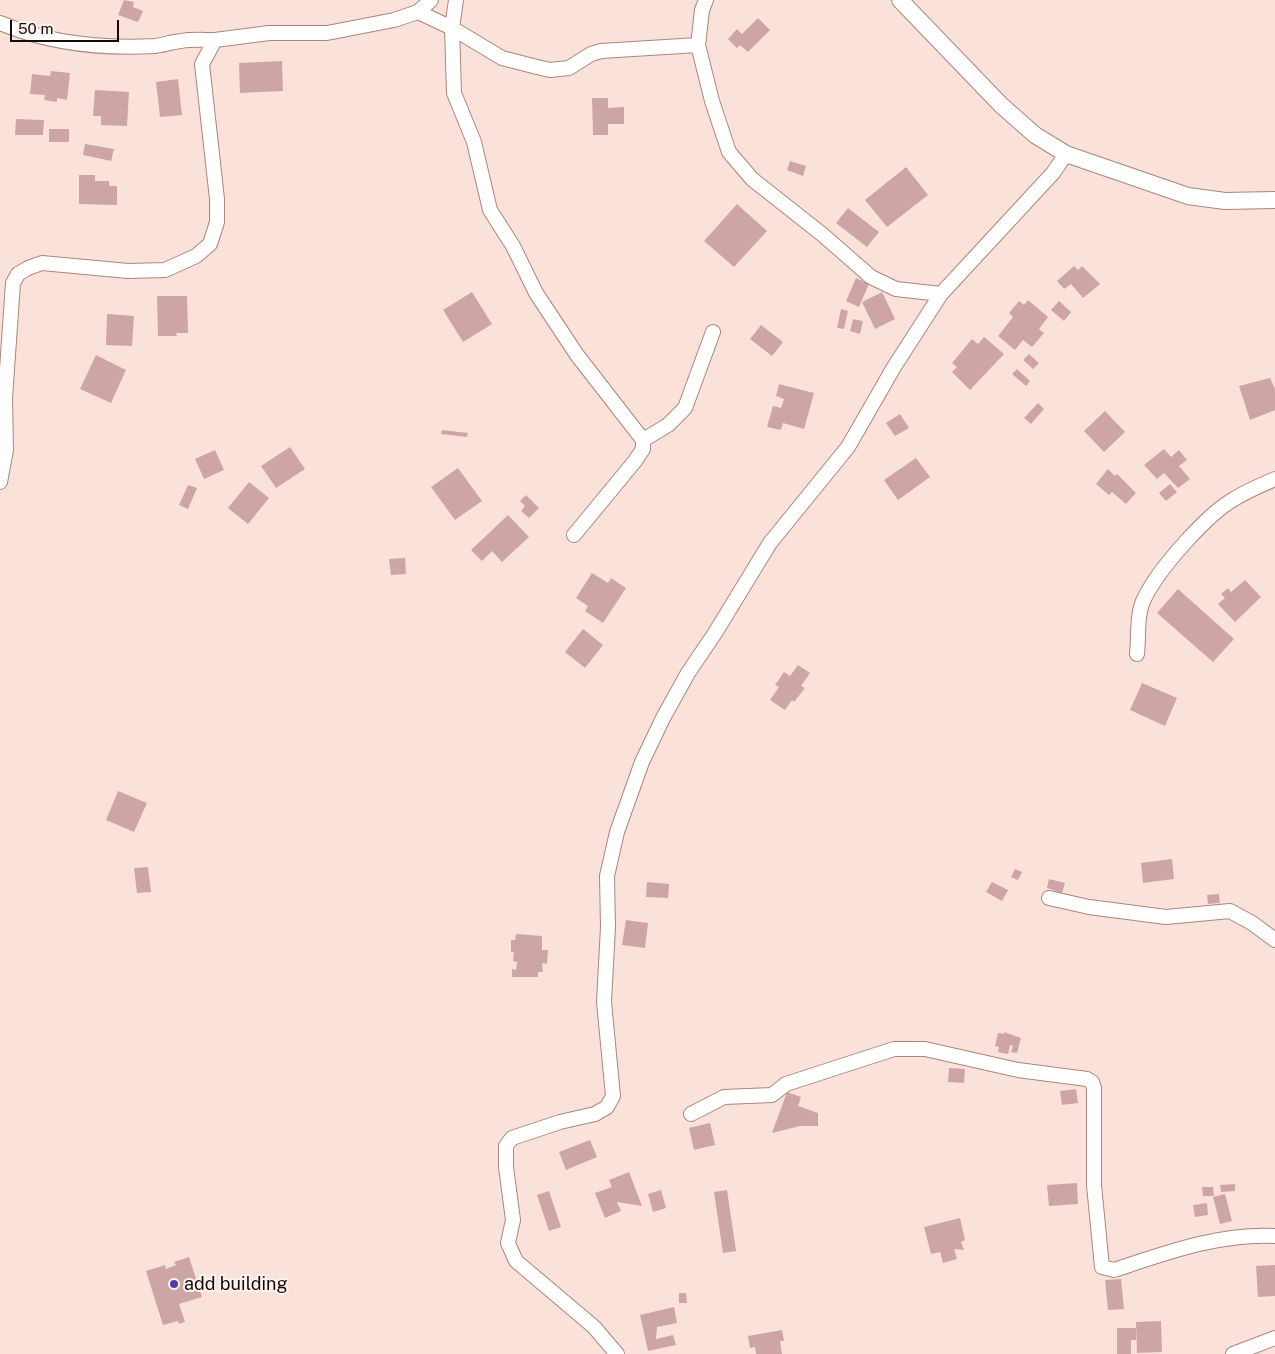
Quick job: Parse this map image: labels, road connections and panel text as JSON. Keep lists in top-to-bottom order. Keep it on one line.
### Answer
{"places":["add building"],"scale_bar":"50 m"}
